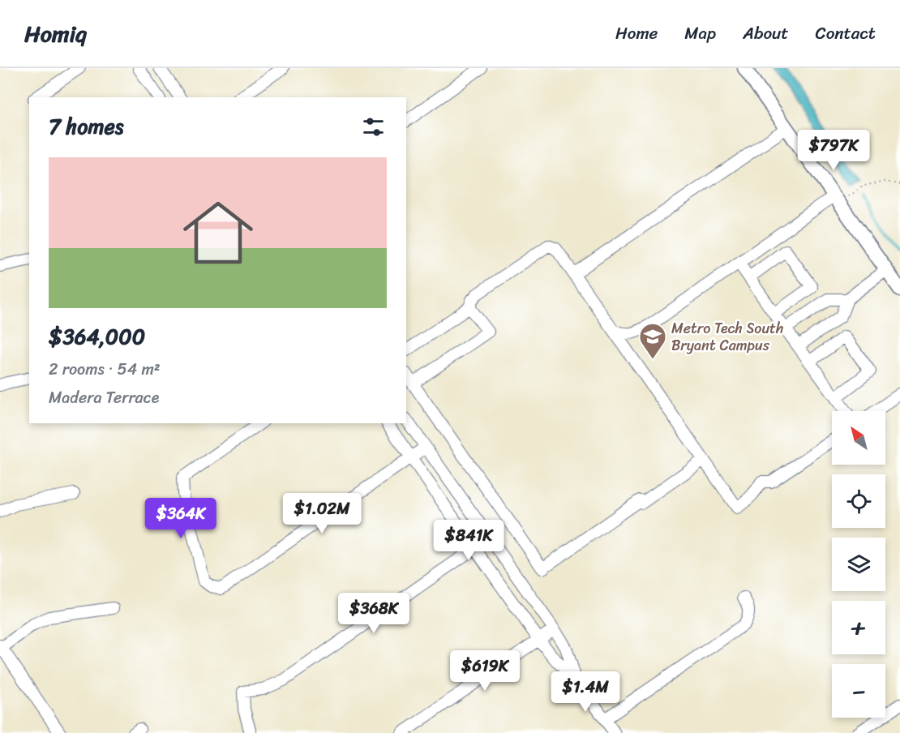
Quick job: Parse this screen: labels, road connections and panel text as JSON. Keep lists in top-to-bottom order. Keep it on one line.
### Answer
{"places":{"school or university":["Metro Tech South Bryant Campus"]},"north":"top left","page":{"header":"Homiq","nav":["Home","Map","About","Contact"],"heading":"7 homes","price":["$797K","$1.02M","$364K","$841K","$368K","$619K","$1.4M"],"list":[{"name":"$364,000","note":"2 rooms · 54 m² · Madera Terrace"}],"map_buttons":["+","−"]}}
